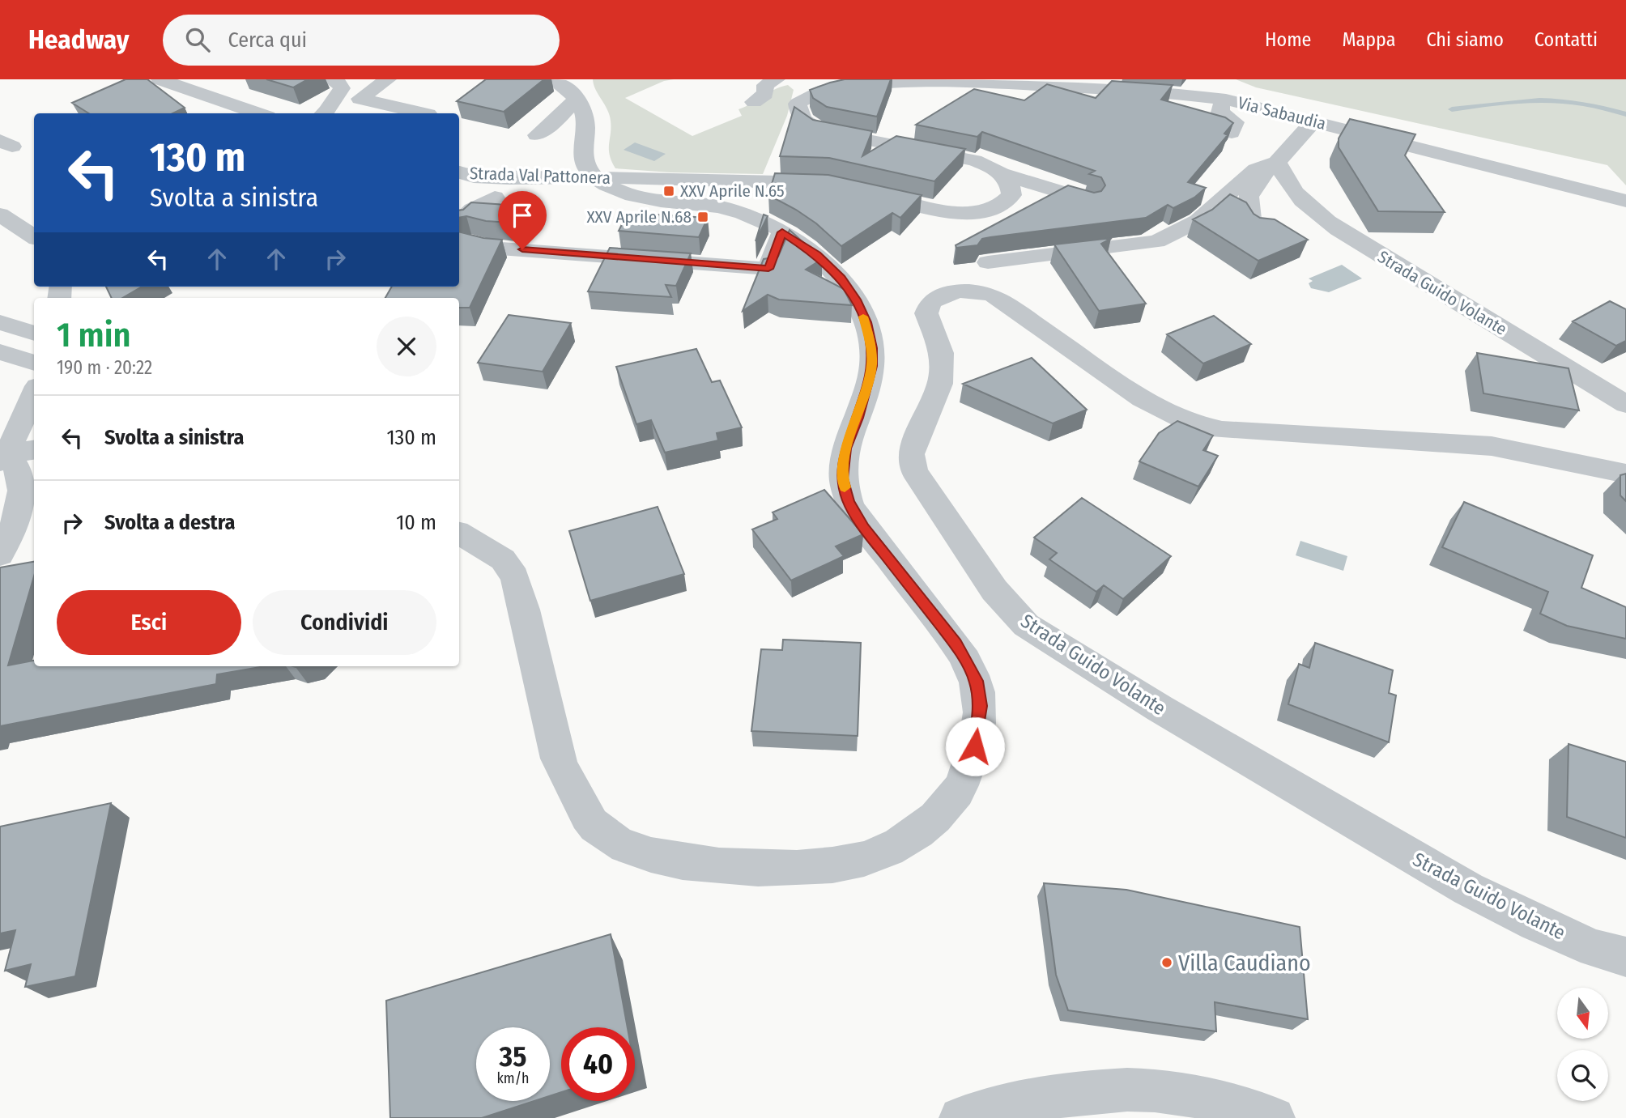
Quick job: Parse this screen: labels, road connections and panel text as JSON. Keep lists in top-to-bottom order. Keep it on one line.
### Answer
{"streets":{"street":["Via Sabaudia","Strada Val Pattonera","Strada Guido Volante"]},"places":{"transit":["XXV Aprile N.65","XXV Aprile N.68"],"other":["Villa Caudiano"]},"north":"bottom","page":{"header":"Headway","search":"Cerca qui","nav":["Home","Mappa","Chi siamo","Contatti"],"turn":["130 m","Svolta a sinistra"],"heading":["1 min","190 m · 20:22"],"list":[{"name":"Svolta a sinistra","value":"130 m"},{"name":"Svolta a destra","value":"10 m"}],"buttons":["Esci","Condividi"],"speed":"35 km/h","limit":"40"}}
